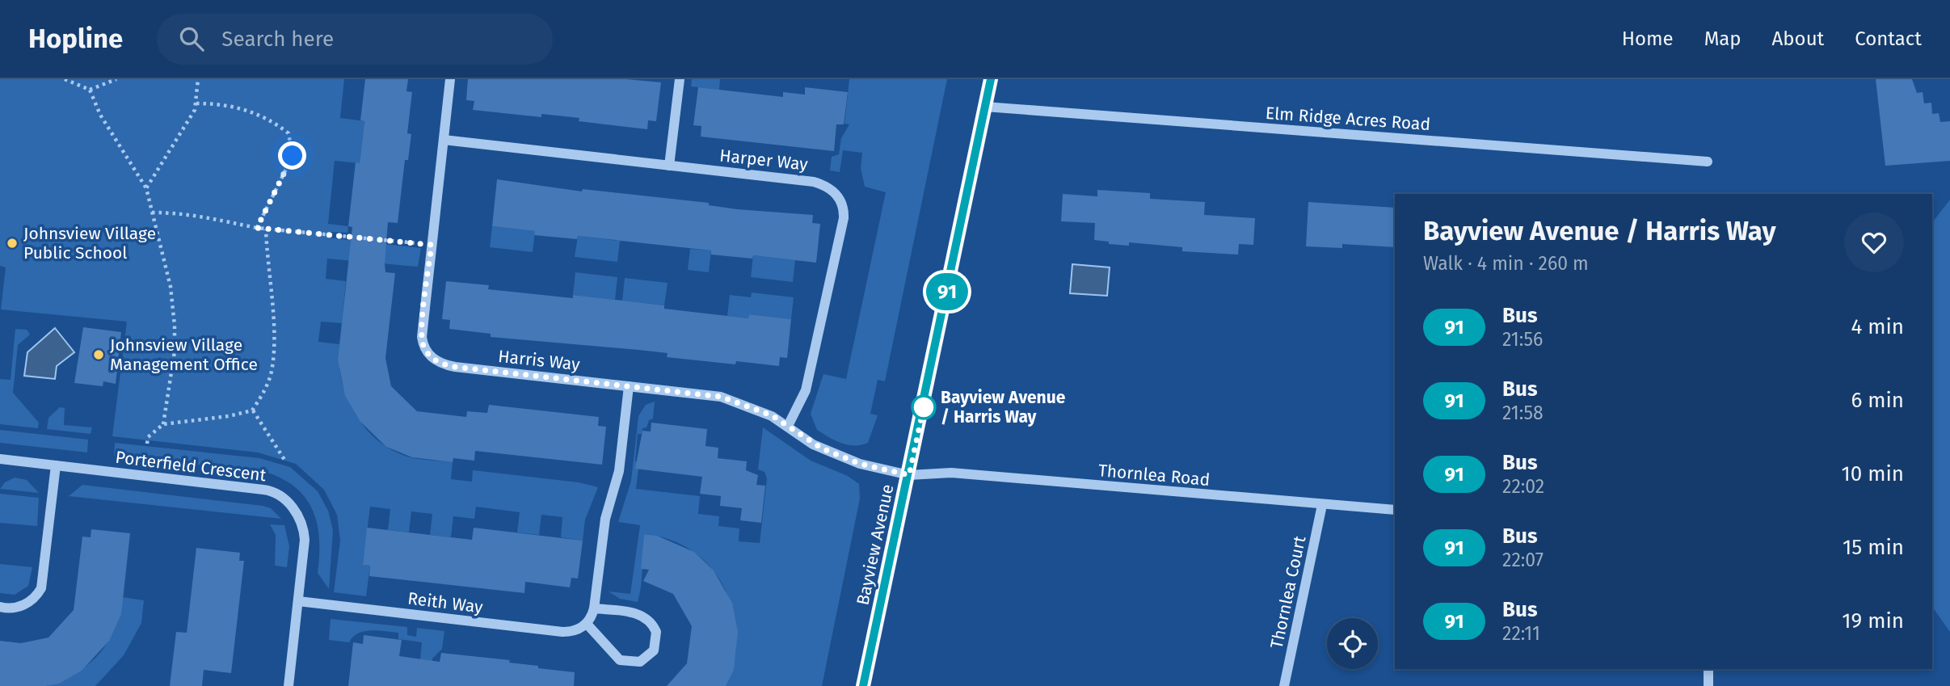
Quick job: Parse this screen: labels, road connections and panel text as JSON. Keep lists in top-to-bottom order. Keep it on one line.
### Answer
{"streets":{"main road":["Bayview Avenue"],"street":["Elm Ridge Acres Road","Harper Way","Harris Way","Porterfield Crescent","Thornlea Road","Thornlea Court","Reith Way"]},"crossings":[["Elm Ridge Acres Road","Bayview Avenue"],["Harper Way","Harris Way"],["Harris Way","Thornlea Road"],["Harris Way","Bayview Avenue"],["Porterfield Crescent","Reith Way"],["Thornlea Road","Bayview Avenue"],["Thornlea Road","Thornlea Court"]],"places":["Johnsview Village Public School","Johnsview Village Management Office","Bayview Avenue / Harris Way"],"lines":["bus line 91"],"page":{"header":"Hopline","search":"Search here","nav":["Home","Map","About","Contact"],"on_map":"91","heading":["Bayview Avenue / Harris Way","Walk · 4 min · 260 m"],"list":[{"mark":"91","name":"Bus","note":"21:56","value":"4 min"},{"mark":"91","name":"Bus","note":"21:58","value":"6 min"},{"mark":"91","name":"Bus","note":"22:02","value":"10 min"},{"mark":"91","name":"Bus","note":"22:07","value":"15 min"},{"mark":"91","name":"Bus","note":"22:11","value":"19 min"}]}}
